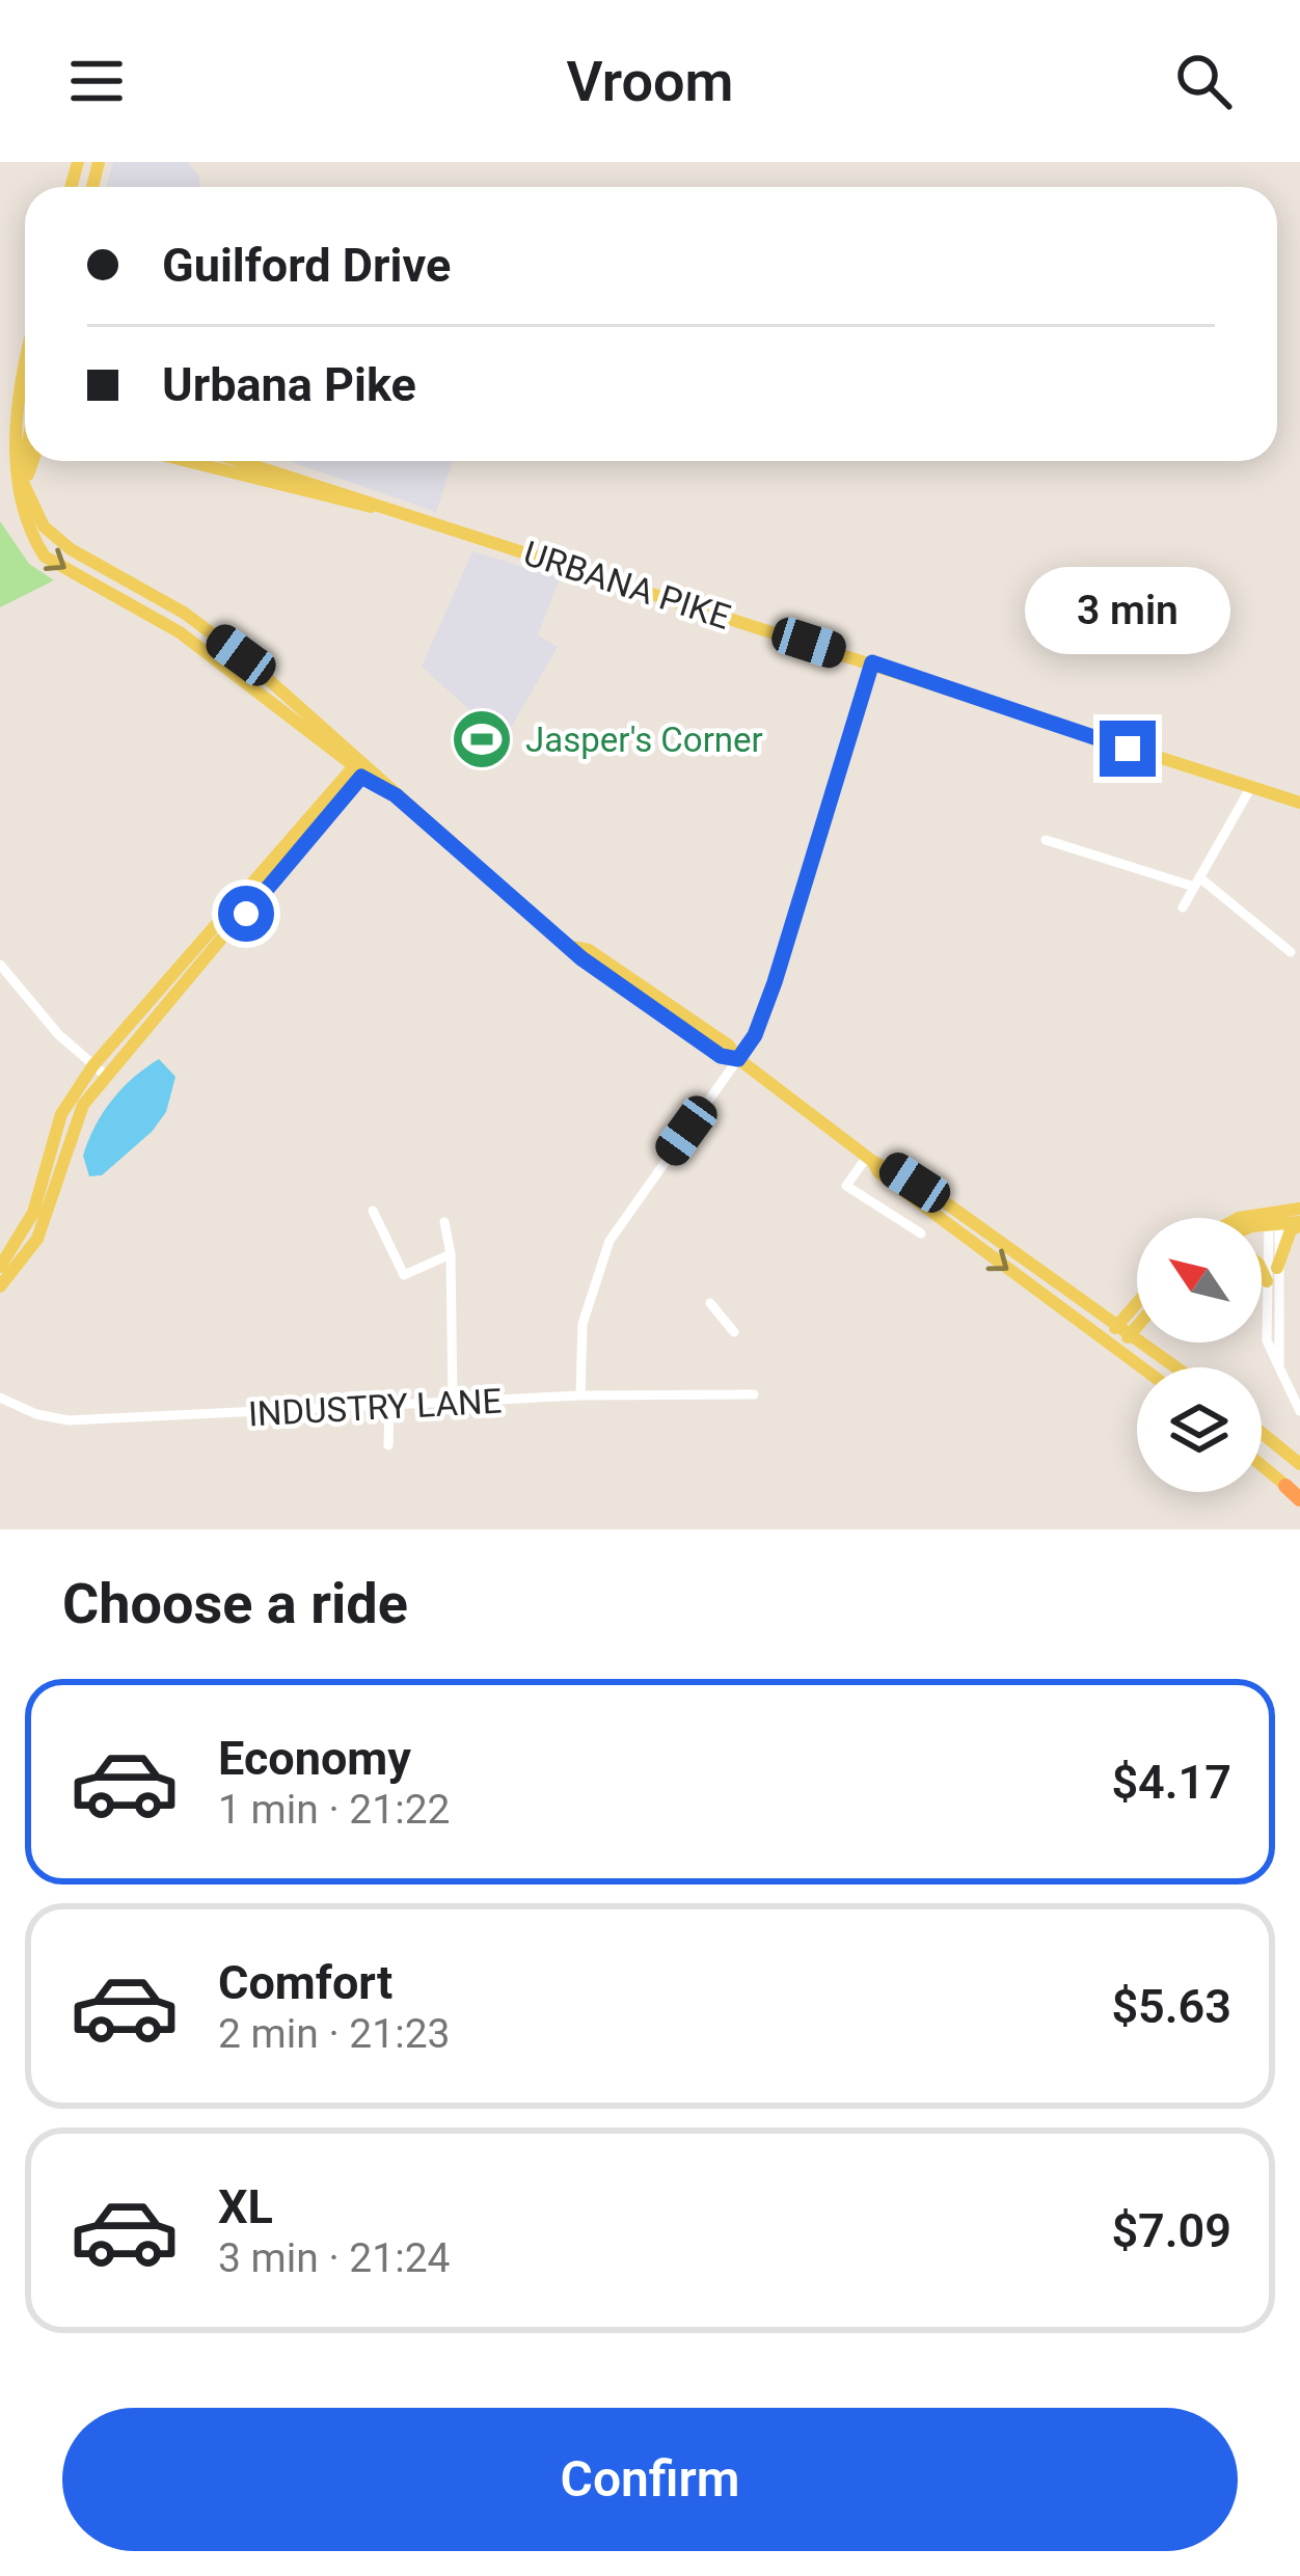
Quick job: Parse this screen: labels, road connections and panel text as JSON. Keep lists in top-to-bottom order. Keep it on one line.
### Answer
{"streets":{"main road":["URBANA PIKE"],"street":["INDUSTRY LANE"]},"places":{"sports":["Jasper's Corner"]},"north":"top left","page":{"header":"Vroom","banner":["Guilford Drive","Urbana Pike"],"bubble":"3 min","heading":"Choose a ride","list":[{"name":"Economy","note":"1 min · 21:22","value":"$4.17"},{"name":"Comfort","note":"2 min · 21:23","value":"$5.63"},{"name":"XL","note":"3 min · 21:24","value":"$7.09"}],"buttons":"Confirm"}}
